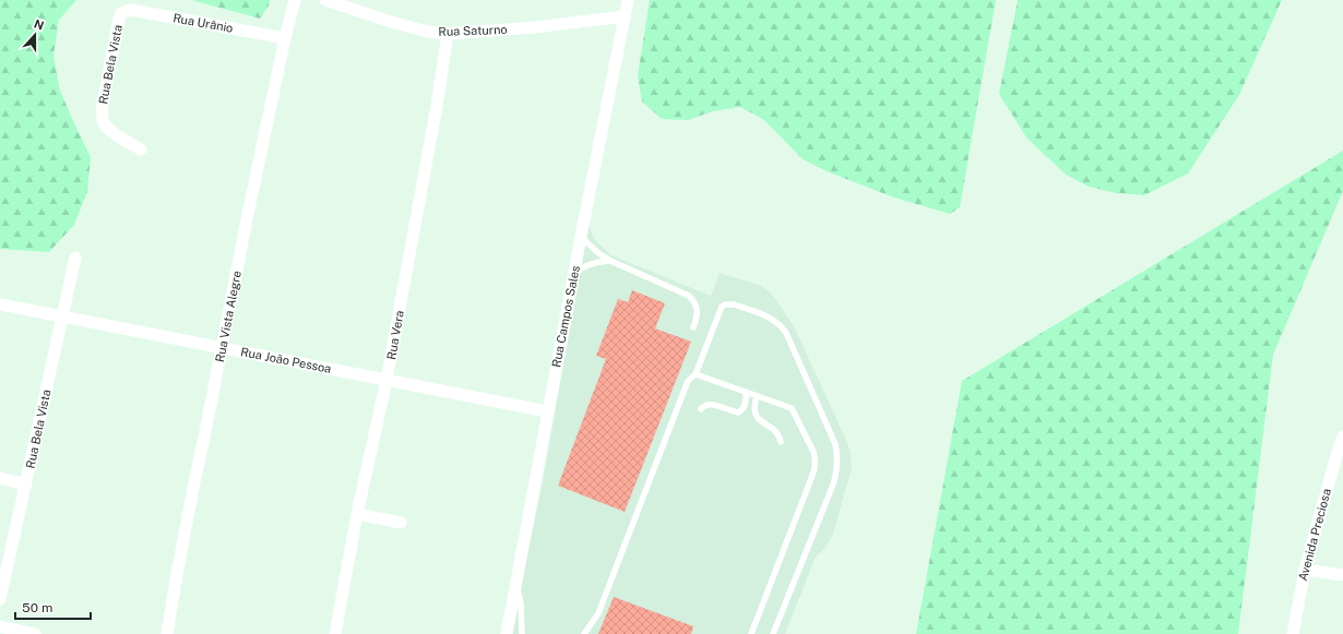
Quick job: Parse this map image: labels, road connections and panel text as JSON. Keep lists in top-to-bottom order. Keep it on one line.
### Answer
{"streets":{"street":["Rua Urânio","Rua Saturno","Rua Bela Vista","Rua Vista Alegre","Rua Campos Sales","Rua Vera","Rua João Pessoa","Avenida Preciosa"]},"crossings":[["Rua Urânio","Rua Bela Vista"],["Rua Urânio","Rua Vista Alegre"],["Rua Saturno","Rua Campos Sales"],["Rua Saturno","Rua Vera"],["Rua Bela Vista","Rua João Pessoa"],["Rua Vista Alegre","Rua João Pessoa"],["Rua Campos Sales","Rua João Pessoa"],["Rua Vera","Rua João Pessoa"]],"scale_bar":"50 m","north":"top"}
